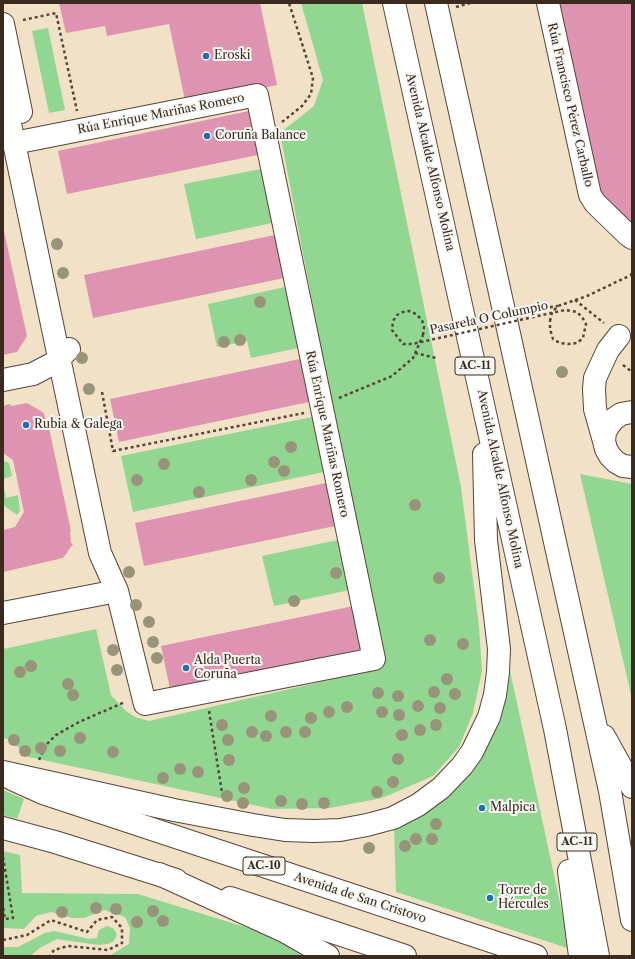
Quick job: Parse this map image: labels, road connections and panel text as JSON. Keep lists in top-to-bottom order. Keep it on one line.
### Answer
{"streets":{"main road":["Rúa Francisco Pérez Carballo","Rúa Enrique Mariñas Romero","Avenida Alcalde Alfonso Molina","AC-11","AC-10","Avenida de San Cristovo"],"path":["Pasarela O Columpio"]},"places":["Eroski","Coruña Balance","Rubia & Galega","Alda Puerta Coruña","Malpica","Torre de Hércules"]}
